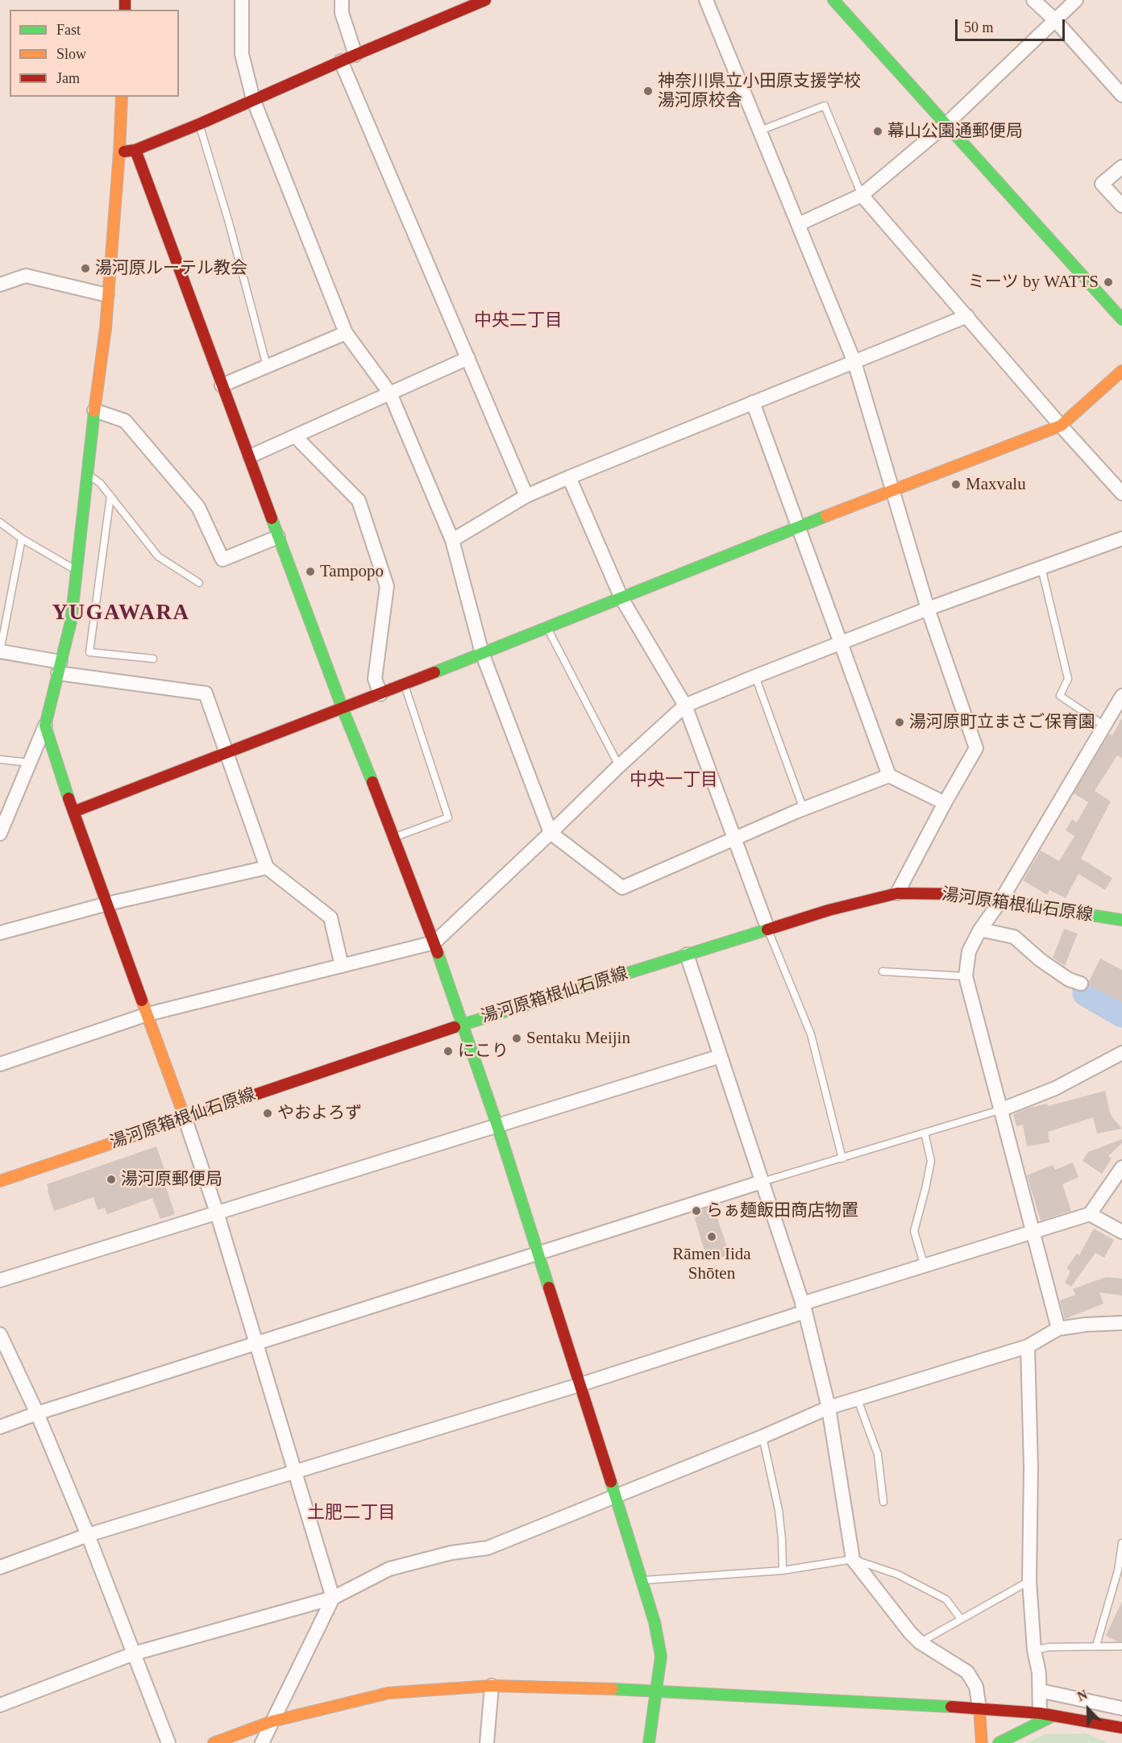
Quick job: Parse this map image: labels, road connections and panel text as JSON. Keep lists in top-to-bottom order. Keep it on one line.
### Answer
{"streets":{"street":["湯河原箱根仙石原線"]},"districts":["中央二丁目","YUGAWARA","中央一丁目","土肥二丁目"],"places":["神奈川県立小田原支援学校 湯河原校舎","幕山公園通郵便局","湯河原ルーテル教会","ミーツ by WATTS","Maxvalu","Tampopo","湯河原町立まさご保育園","Sentaku Meijin","にこり","やおよろず","湯河原郵便局","らぁ麺飯田商店物置","Rāmen Iida Shōten"],"legend":["Fast","Slow","Jam"],"scale_bar":"50 m","north":"top left"}
